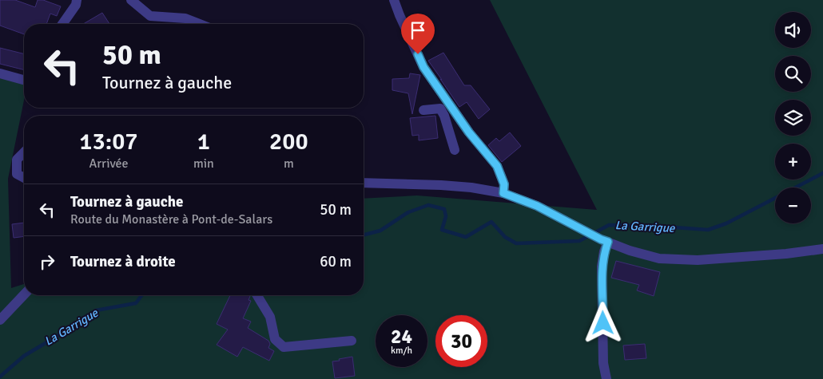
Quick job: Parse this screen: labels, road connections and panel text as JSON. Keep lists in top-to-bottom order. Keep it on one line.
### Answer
{"water":["La Garrigue"],"page":{"map_buttons":["+","−"],"turn":["50 m","Tournez à gauche"],"eta":["13:07","Arrivée","1","min","200","m"],"list":[{"name":"Tournez à gauche","note":"Route du Monastère à Pont-de-Salars","value":"50 m"},{"name":"Tournez à droite","value":"60 m"}],"speed":"24 km/h","limit":"30"}}
